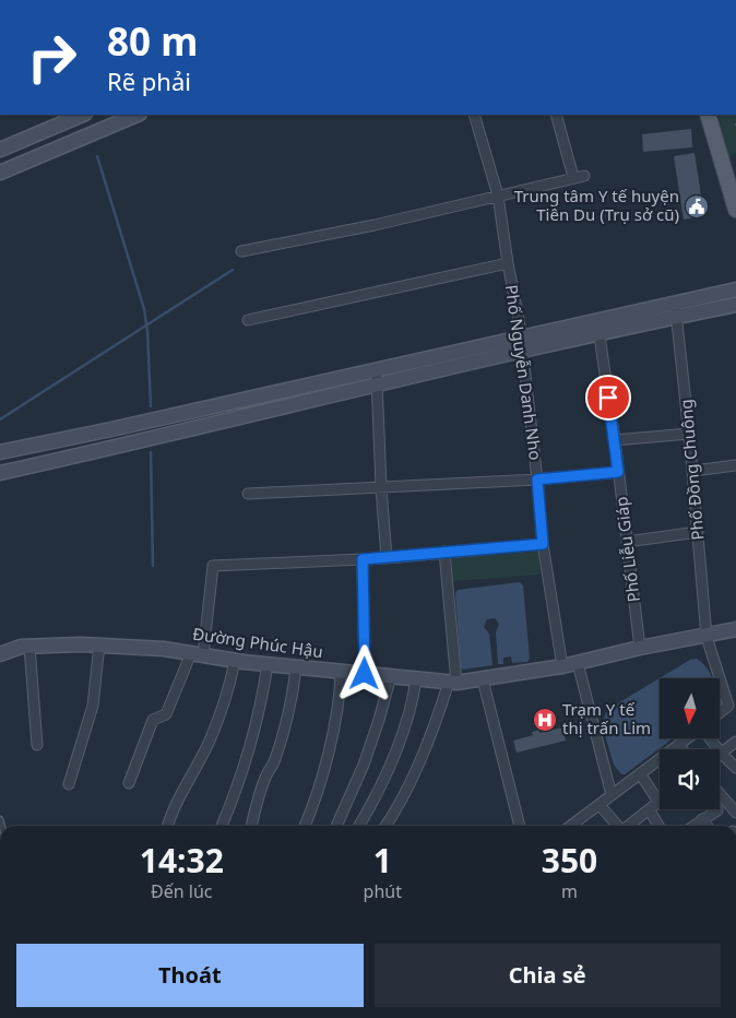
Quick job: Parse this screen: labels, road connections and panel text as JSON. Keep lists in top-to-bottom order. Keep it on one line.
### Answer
{"streets":{"street":["Phố Nguyễn Danh Nho","Phố Đồng Chuông","Phố Liễu Giáp","Đường Phúc Hậu"]},"crossings":[["Phố Nguyễn Danh Nho","Đường Phúc Hậu"],["Phố Đồng Chuông","Đường Phúc Hậu"],["Phố Liễu Giáp","Đường Phúc Hậu"]],"places":{"public building":["Trung tâm Y tế huyện Tiên Du (Trụ sở cũ)"],"hospital":["Trạm Y tế thị trấn Lim"]},"north":"bottom","page":{"turn":["80 m","Rẽ phải"],"eta":["14:32","Đến lúc","1","phút","350","m"],"buttons":["Thoát","Chia sẻ"]}}
